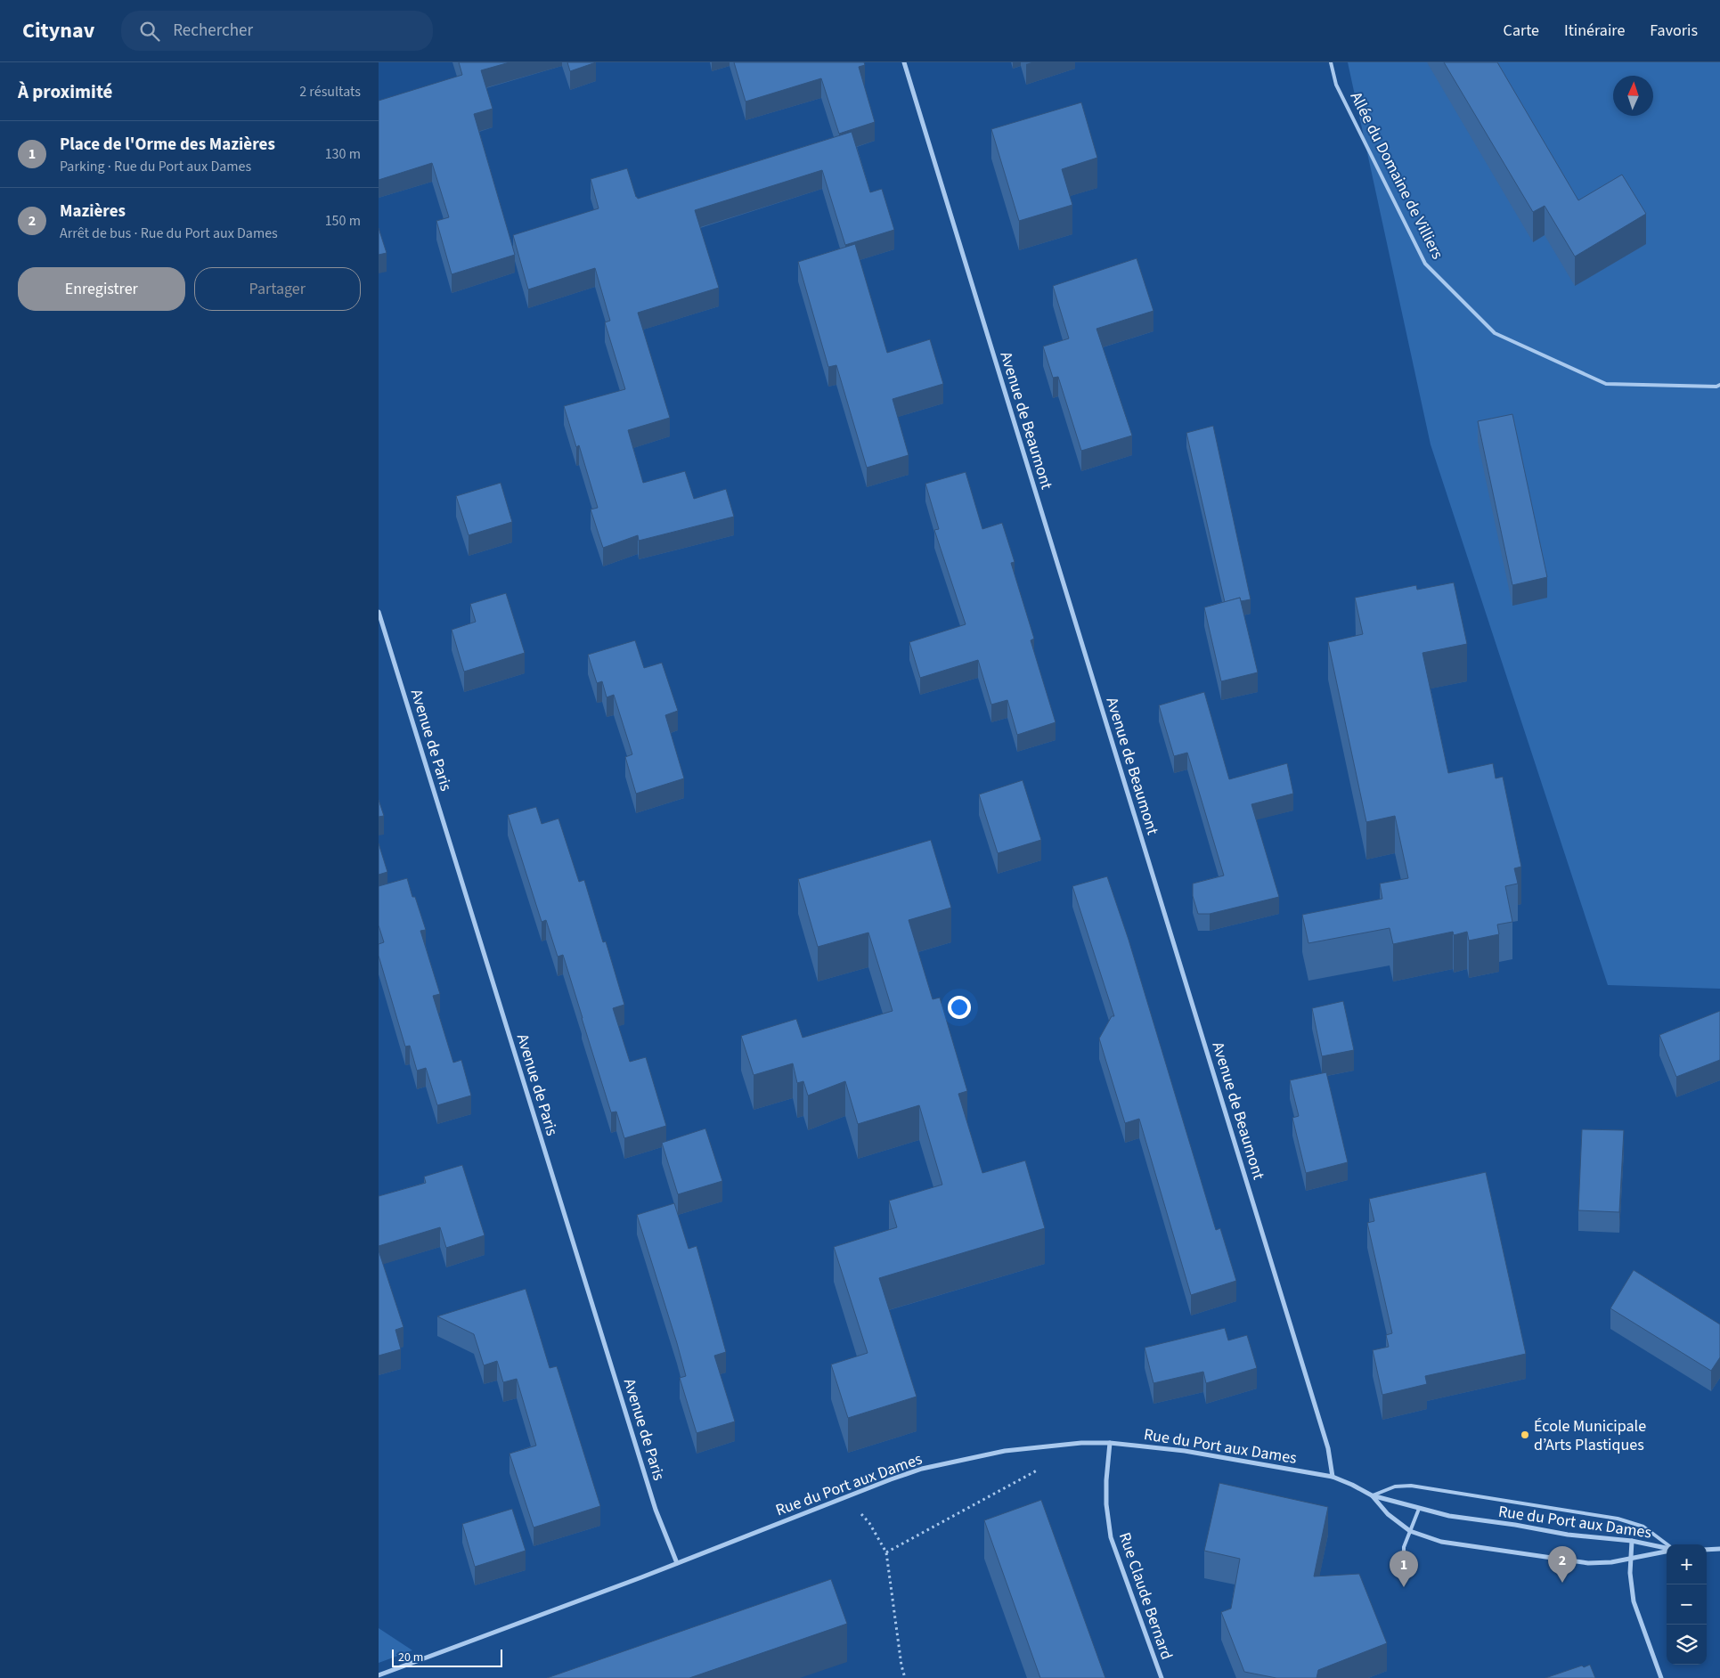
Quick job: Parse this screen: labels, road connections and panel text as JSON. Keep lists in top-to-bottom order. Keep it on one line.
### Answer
{"streets":{"street":["Avenue de Beaumont","Avenue de Paris","Rue du Port aux Dames","Rue Claude Bernard"],"lane":["Allée du Domaine de Villiers"]},"crossings":[["Avenue de Beaumont","Rue du Port aux Dames"],["Avenue de Paris","Rue du Port aux Dames"],["Rue du Port aux Dames","Rue Claude Bernard"]],"places":["École Municipale d’Arts Plastiques"],"scale_bar":"20 m","north":"top","page":{"header":"Citynav","search":"Rechercher","nav":["Carte","Itinéraire","Favoris"],"heading":["À proximité","2 résultats"],"list":[{"mark":"1","name":"Place de l'Orme des Mazières","note":"Parking · Rue du Port aux Dames","value":"130 m"},{"mark":"2","name":"Mazières","note":"Arrêt de bus · Rue du Port aux Dames","value":"150 m"}],"buttons":["Enregistrer","Partager"],"map_buttons":["+","−"],"pins":["2","1"],"scale":"20 m"}}
